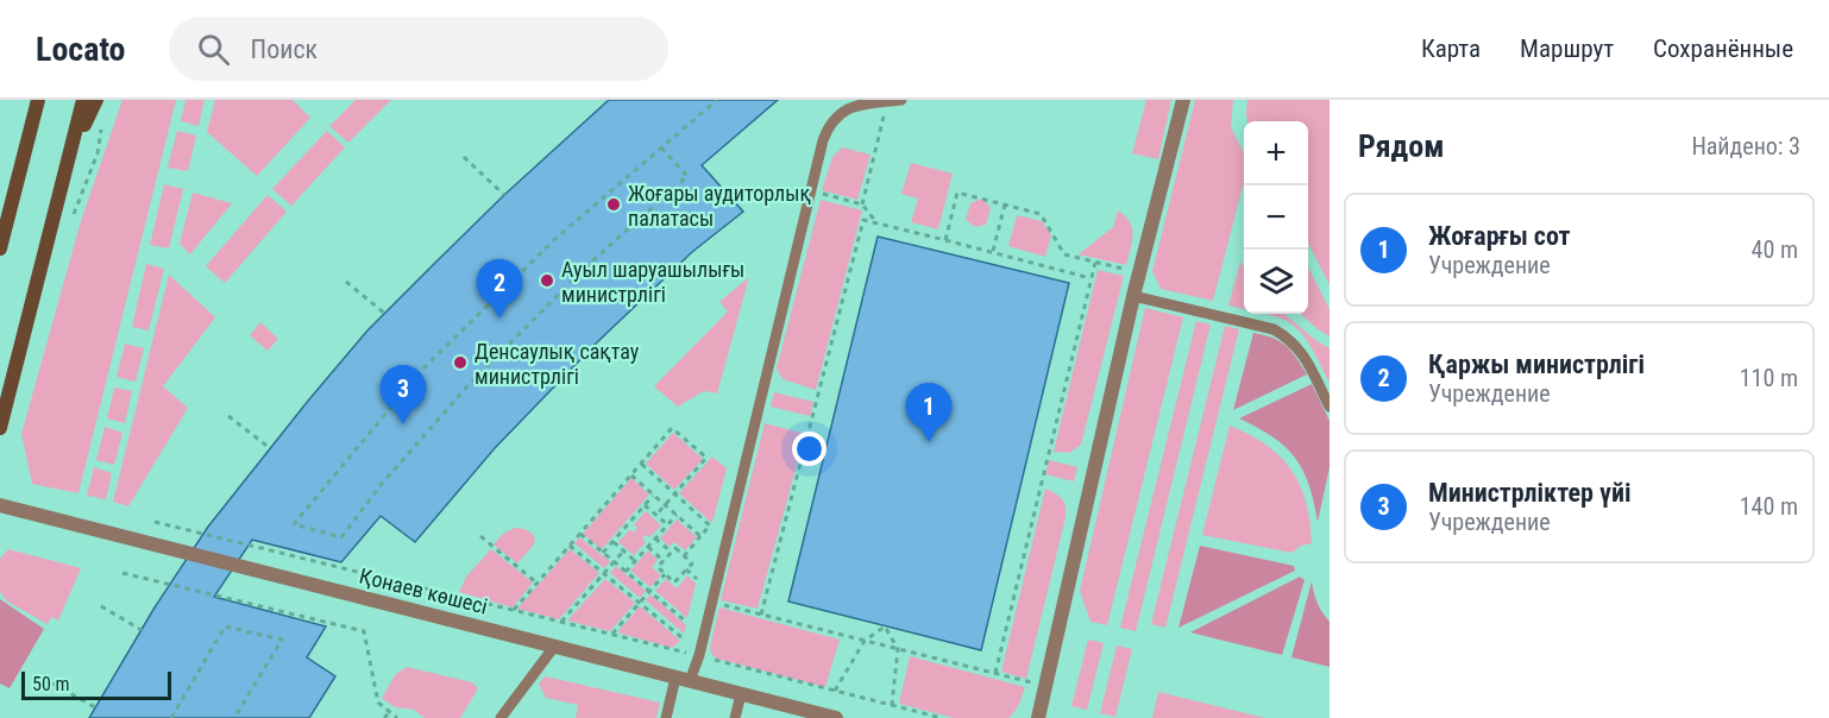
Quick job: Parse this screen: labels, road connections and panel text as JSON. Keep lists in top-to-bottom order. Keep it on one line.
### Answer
{"streets":{"street":["Қонаев көшесі"]},"places":["Жоғары аудиторлық палатасы","Ауыл шаруашылығы министрлігі","Денсаулық сақтау министрлігі"],"scale_bar":"50 m","page":{"header":"Locato","search":"Поиск","nav":["Карта","Маршрут","Сохранённые"],"heading":["Рядом","Найдено: 3"],"map_buttons":["+","−"],"list":[{"mark":"1","name":"Жоғарғы сот","note":"Учреждение","value":"40 m"},{"mark":"2","name":"Қаржы министрлігі","note":"Учреждение","value":"110 m"},{"mark":"3","name":"Министрліктер үйі","note":"Учреждение","value":"140 m"}],"pins":["2","3","1"],"scale":"50 m"}}
